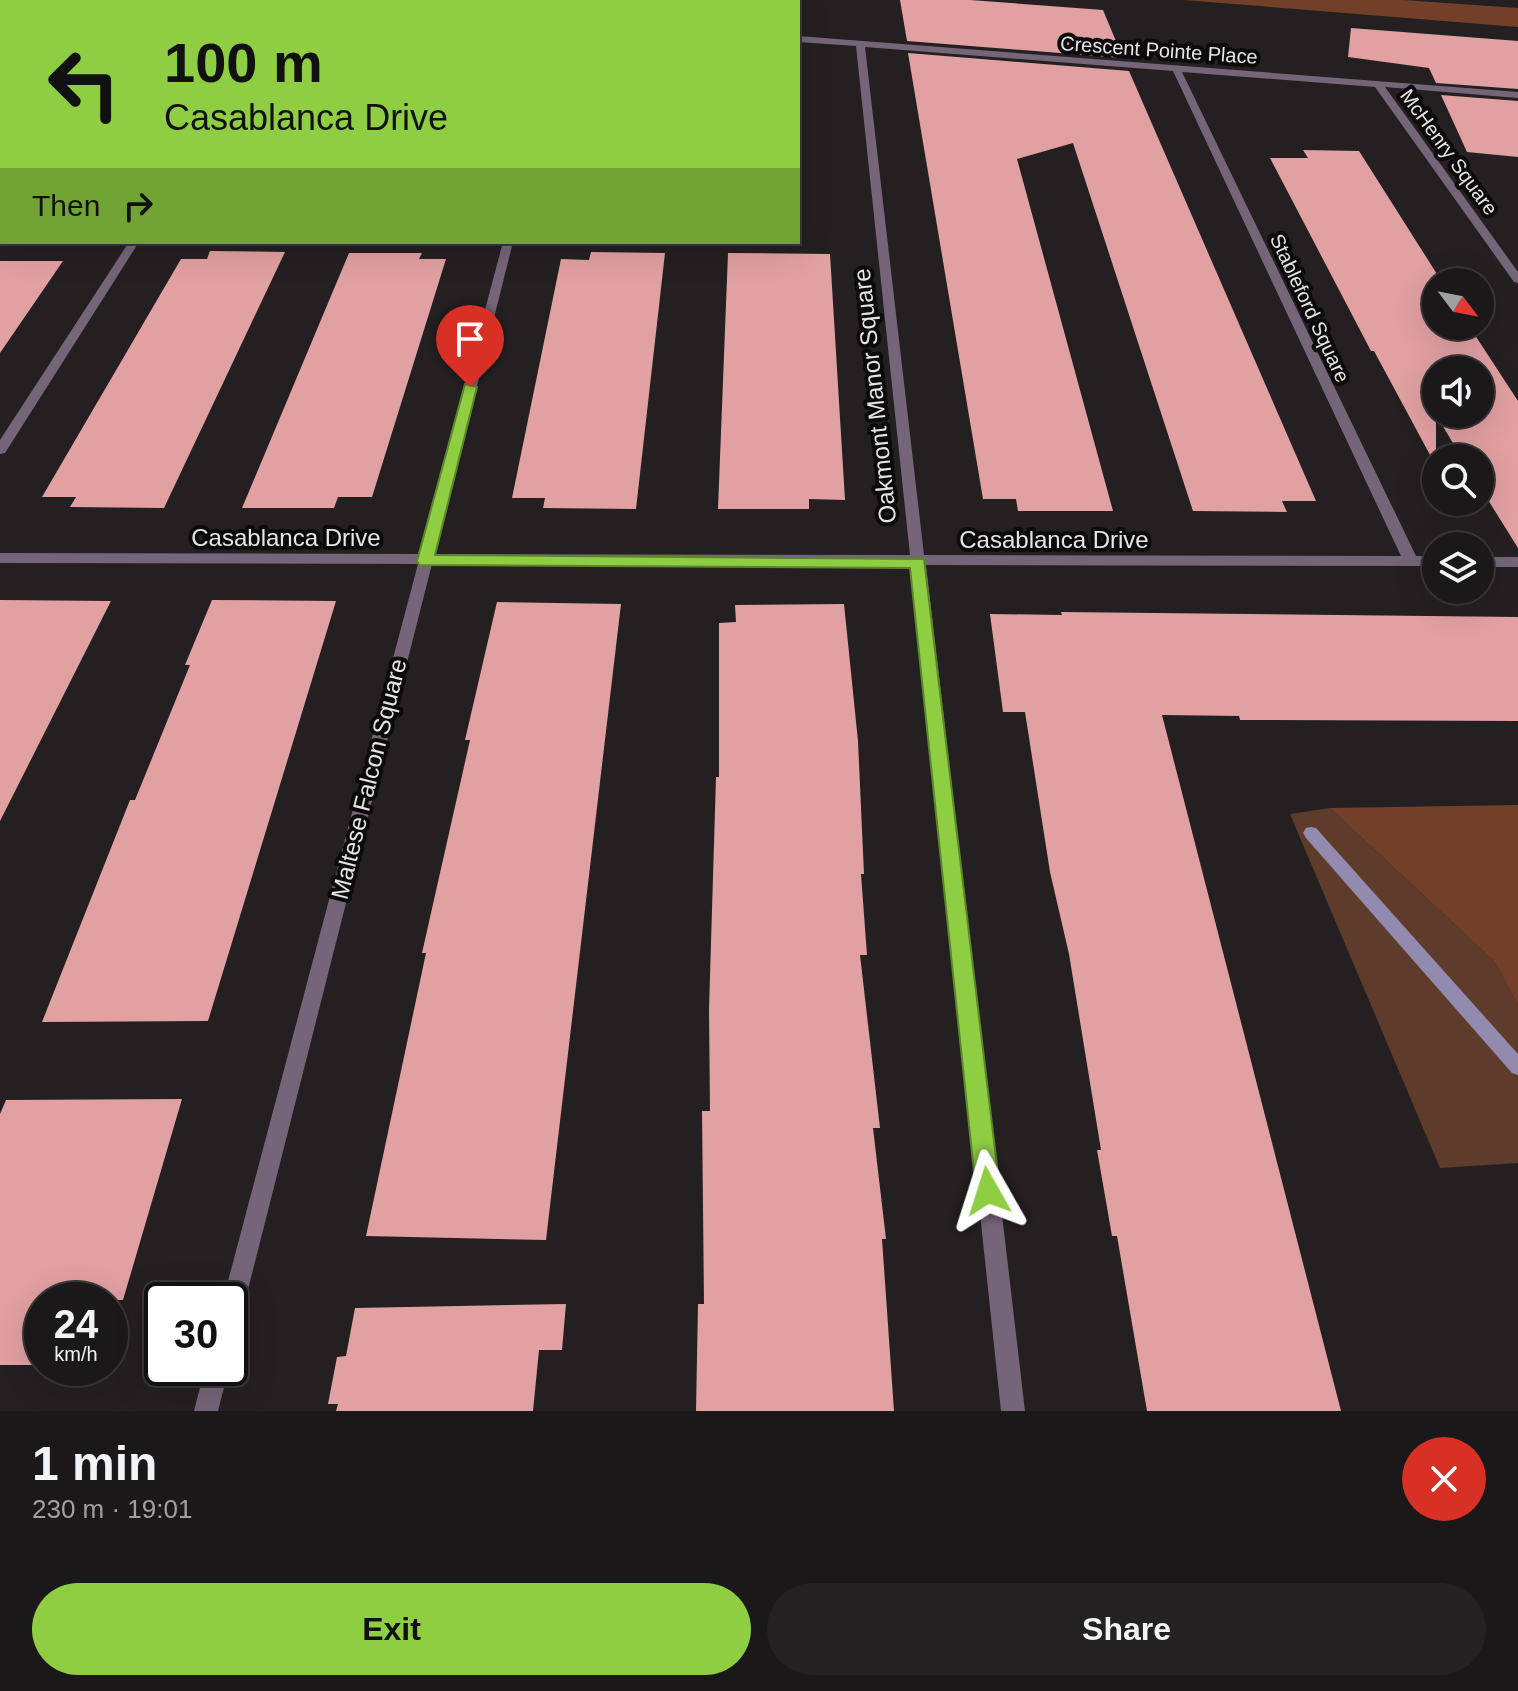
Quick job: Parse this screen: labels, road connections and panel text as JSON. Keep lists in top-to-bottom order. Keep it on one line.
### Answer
{"streets":{"street":["Crescent Pointe Place","McHenry Square","Stableford Square","Oakmont Manor Square","Casablanca Drive","Maltese Falcon Square"]},"crossings":[["Crescent Pointe Place","McHenry Square"],["Crescent Pointe Place","Stableford Square"],["Crescent Pointe Place","Oakmont Manor Square"],["Stableford Square","Casablanca Drive"],["Oakmont Manor Square","Casablanca Drive"],["Casablanca Drive","Maltese Falcon Square"]],"north":"bottom right","page":{"turn":["100 m","Casablanca Drive"],"then":"Then","speed":"24 km/h","limit":"30","heading":["1 min","230 m · 19:01"],"buttons":["Exit","Share"]}}
